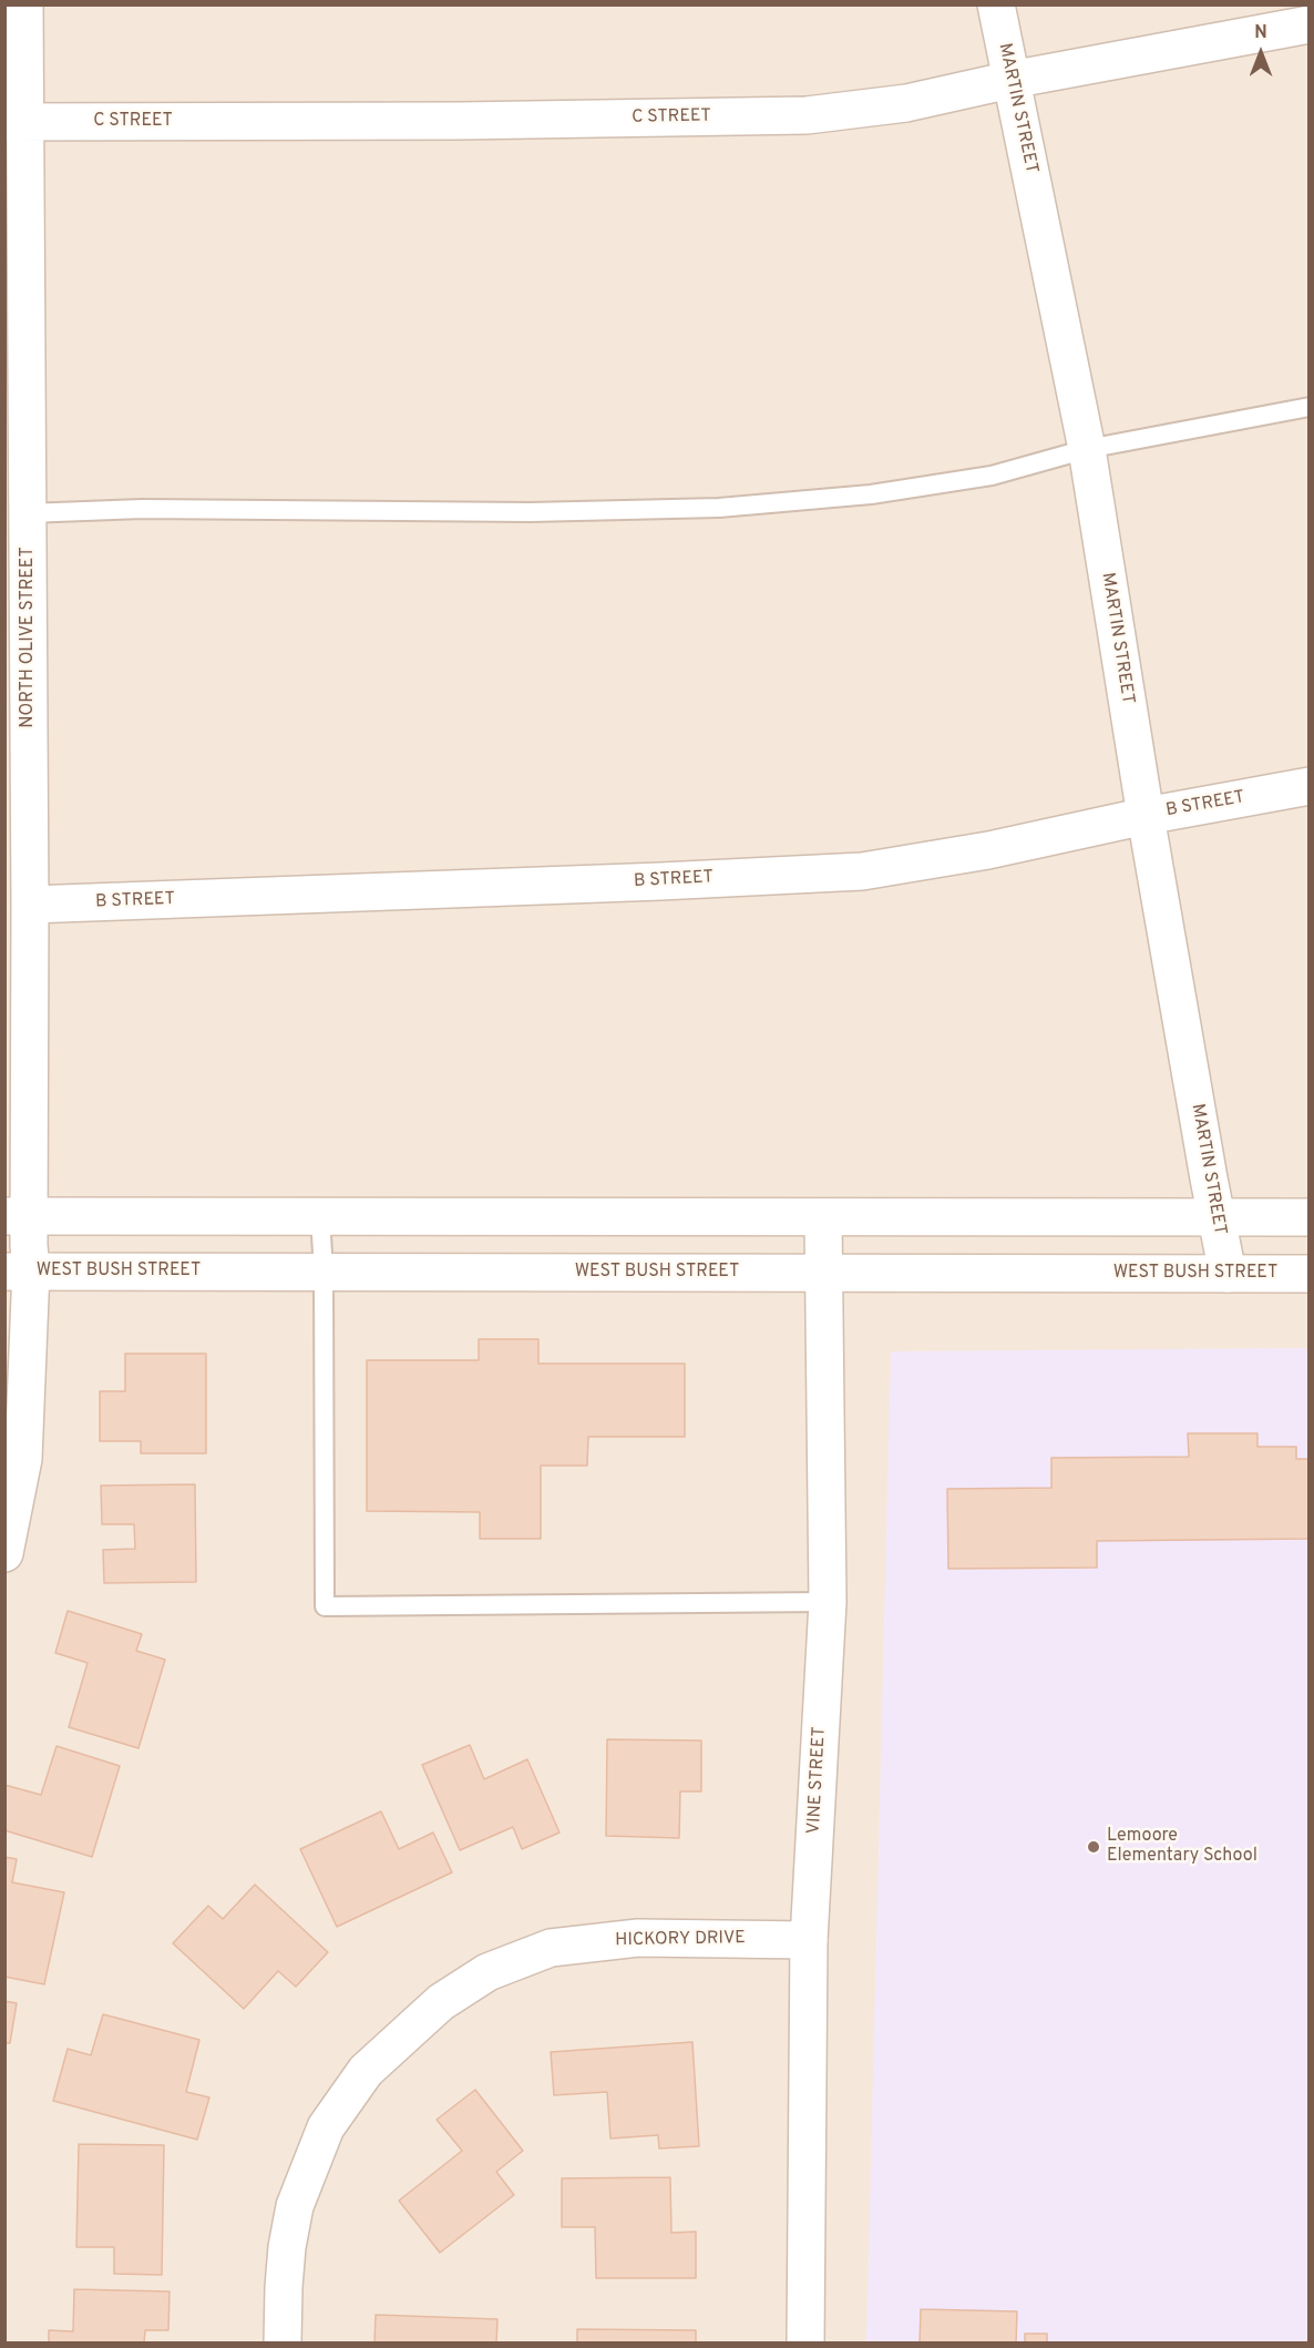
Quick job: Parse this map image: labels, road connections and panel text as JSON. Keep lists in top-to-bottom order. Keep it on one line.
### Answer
{"streets":{"street":["MARTIN STREET","C STREET","NORTH OLIVE STREET","B STREET","WEST BUSH STREET","VINE STREET","HICKORY DRIVE"]},"crossings":[["MARTIN STREET","C STREET"],["MARTIN STREET","B STREET"],["MARTIN STREET","WEST BUSH STREET"],["C STREET","NORTH OLIVE STREET"],["NORTH OLIVE STREET","B STREET"],["NORTH OLIVE STREET","WEST BUSH STREET"],["WEST BUSH STREET","VINE STREET"],["VINE STREET","HICKORY DRIVE"]],"places":["Lemoore Elementary School"],"north":"top"}
